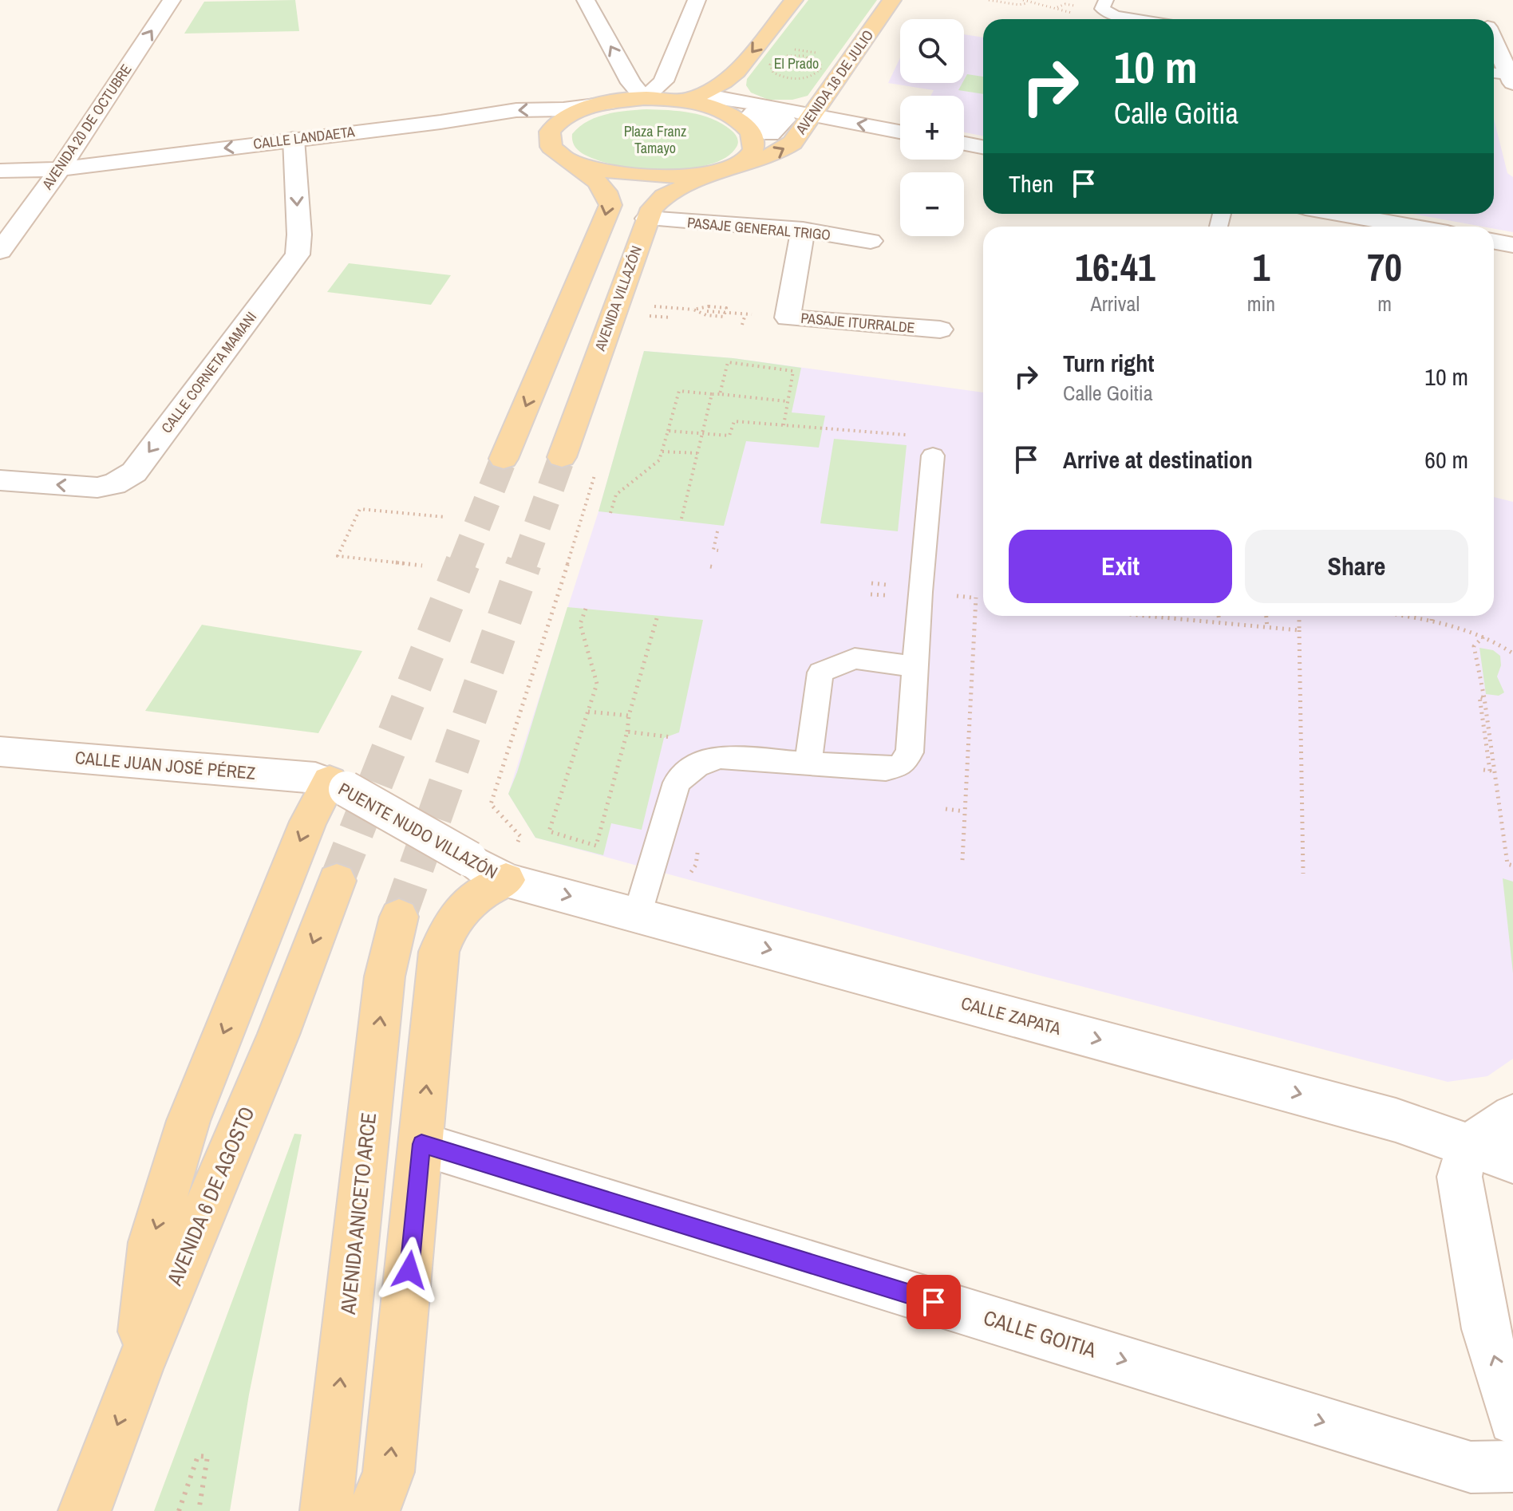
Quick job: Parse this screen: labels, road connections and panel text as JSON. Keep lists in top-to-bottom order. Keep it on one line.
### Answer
{"streets":{"main road":["AVENIDA 16 DE JULIO","AVENIDA 20 DE OCTUBRE","CALLE LANDAETA","PASAJE GENERAL TRIGO","AVENIDA VILLAZÓN","PASAJE ITURRALDE","CALLE CORNETA MAMANI","CALLE JUAN JOSÉ PÉREZ","PUENTE NUDO VILLAZÓN","CALLE ZAPATA","AVENIDA 6 DE AGOSTO","AVENIDA ANICETO ARCE","CALLE GOITIA"]},"crossings":[["AVENIDA 16 DE JULIO","AVENIDA VILLAZÓN"],["AVENIDA 20 DE OCTUBRE","CALLE LANDAETA"],["CALLE LANDAETA","CALLE CORNETA MAMANI"],["PASAJE GENERAL TRIGO","AVENIDA VILLAZÓN"],["PASAJE GENERAL TRIGO","PASAJE ITURRALDE"],["CALLE JUAN JOSÉ PÉREZ","PUENTE NUDO VILLAZÓN"],["PUENTE NUDO VILLAZÓN","CALLE ZAPATA"]],"one_way":["AVENIDA 20 DE OCTUBRE","CALLE LANDAETA","CALLE CORNETA MAMANI","CALLE ZAPATA","CALLE GOITIA"],"parks":["El Prado","Plaza Franz Tamayo"],"page":{"map_buttons":["+","−"],"turn":["10 m","Calle Goitia"],"then":"Then","eta":["16:41","Arrival","1","min","70","m"],"list":[{"name":"Turn right","note":"Calle Goitia","value":"10 m"},{"name":"Arrive at destination","value":"60 m"}],"buttons":["Exit","Share"]}}
